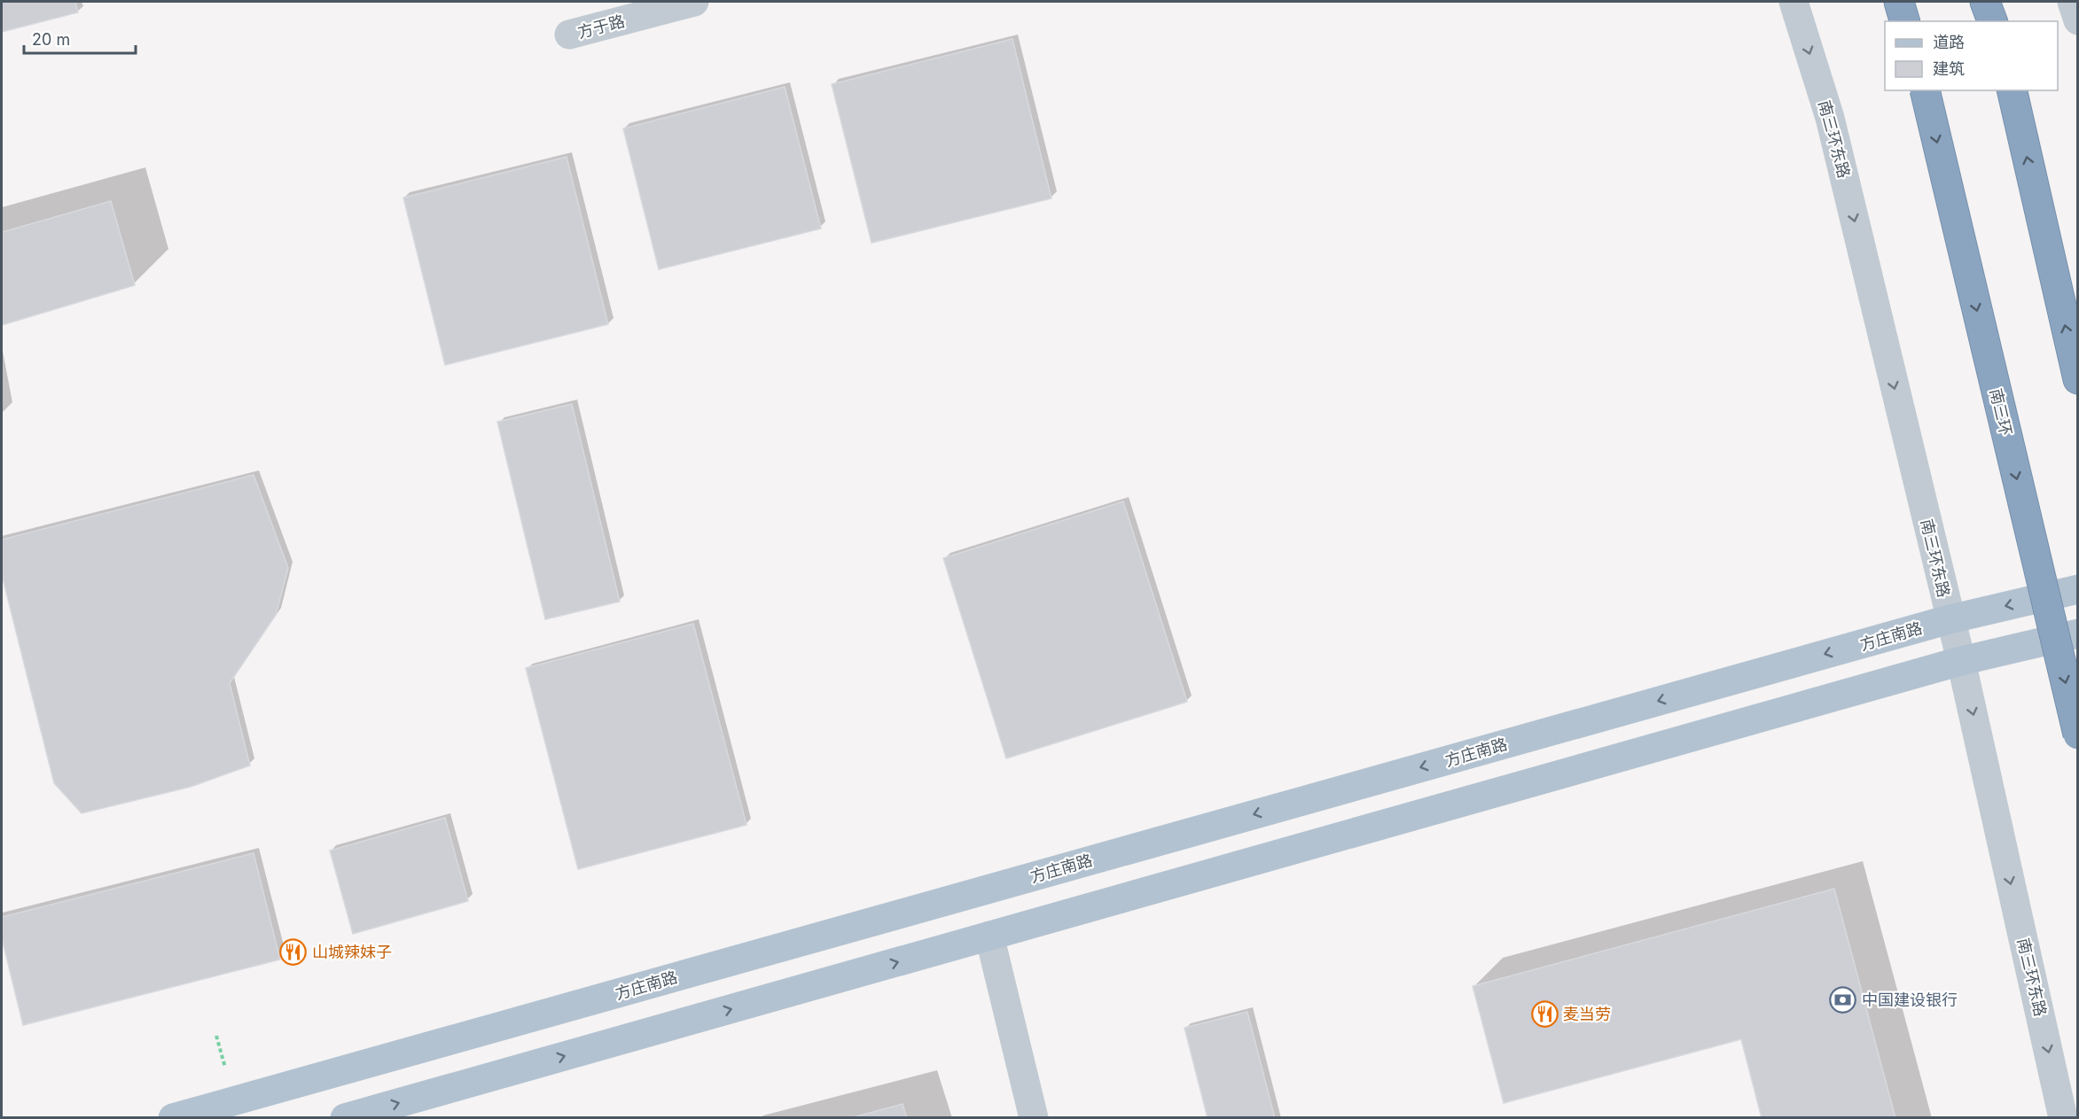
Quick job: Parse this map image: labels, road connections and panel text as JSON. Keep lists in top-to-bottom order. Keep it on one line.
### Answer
{"streets":{"highway":["南三环"],"main road":["方庄南路"],"street":["方于路","南三环东路"]},"crossings":[["南三环东路","方庄南路"]],"one_way":["南三环东路"],"places":{"restaurant":["山城辣妹子","麦当劳"],"bank":["中国建设银行"]},"legend":["道路","建筑"],"scale_bar":"20 m"}
